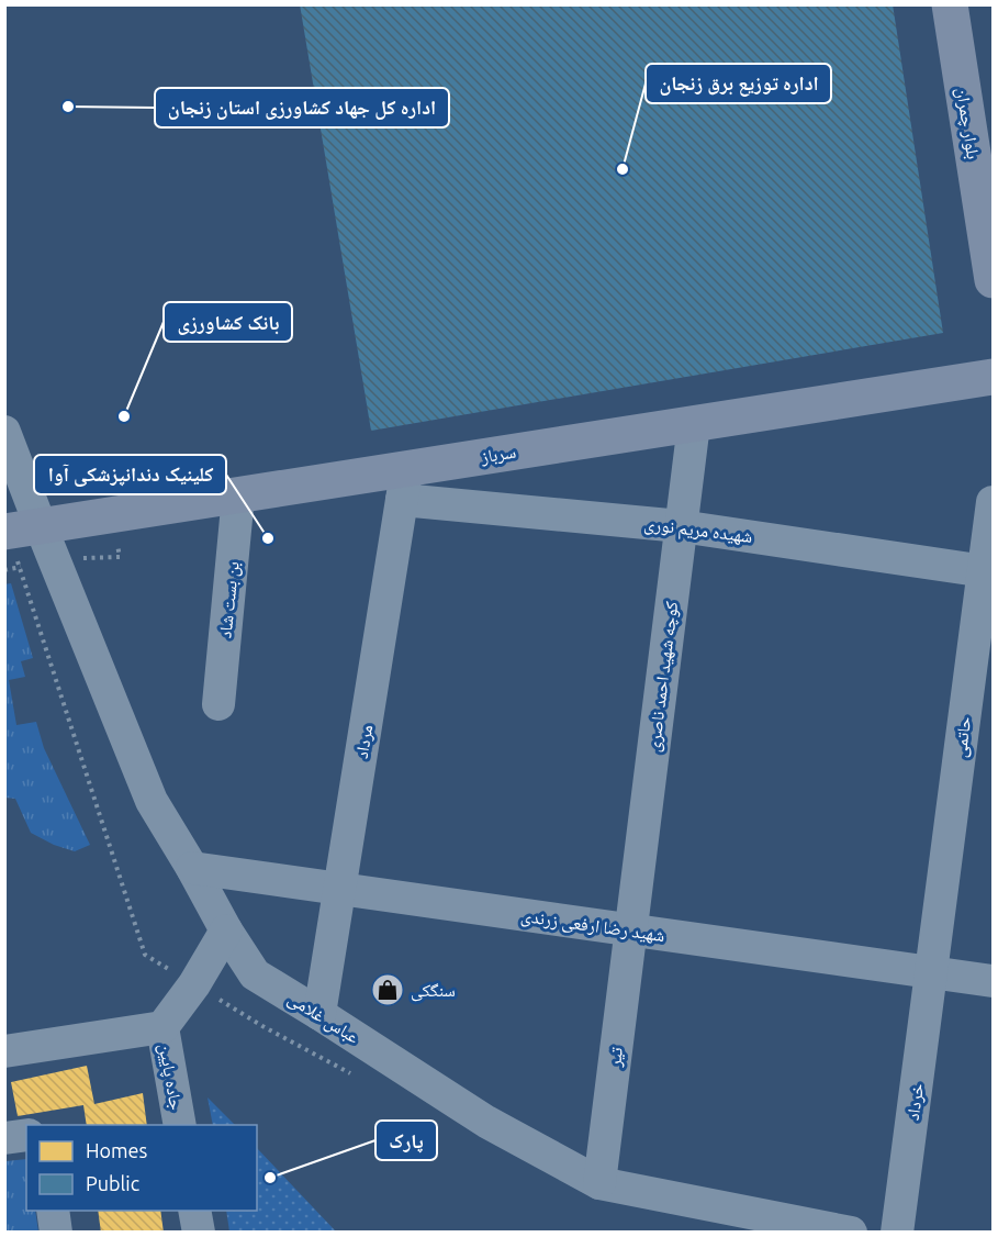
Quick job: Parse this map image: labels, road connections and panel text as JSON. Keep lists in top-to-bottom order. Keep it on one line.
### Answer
{"streets":{"main road":["بلوار چمران","سرباز"],"street":["شهیده مریم نوری","بن بست شاد","کوچه شهید احمد ناصری","حاتمی","مرداد","شهید رضا ارفعی زرندی","عباس غلامی","تیر","جاده پایین","خرداد"]},"crossings":[["سرباز","شهیده مریم نوری"],["سرباز","بن بست شاد"],["سرباز","کوچه شهید احمد ناصری"],["سرباز","مرداد"],["سرباز","عباس غلامی"],["شهیده مریم نوری","کوچه شهید احمد ناصری"],["شهیده مریم نوری","حاتمی"],["شهیده مریم نوری","مرداد"],["کوچه شهید احمد ناصری","شهید رضا ارفعی زرندی"],["کوچه شهید احمد ناصری","تیر"],["حاتمی","شهید رضا ارفعی زرندی"],["حاتمی","خرداد"],["مرداد","شهید رضا ارفعی زرندی"],["مرداد","عباس غلامی"],["شهید رضا ارفعی زرندی","عباس غلامی"],["شهید رضا ارفعی زرندی","تیر"],["شهید رضا ارفعی زرندی","خرداد"],["عباس غلامی","تیر"]],"places":{"other":["اداره کل جهاد کشاورزی استان زنجان","اداره توزیع برق زنجان","بانک کشاورزی","کلینیک دندانپزشکی آوا","پارک"],"shop":["سنگکی"]},"legend":["Homes","Public"]}
